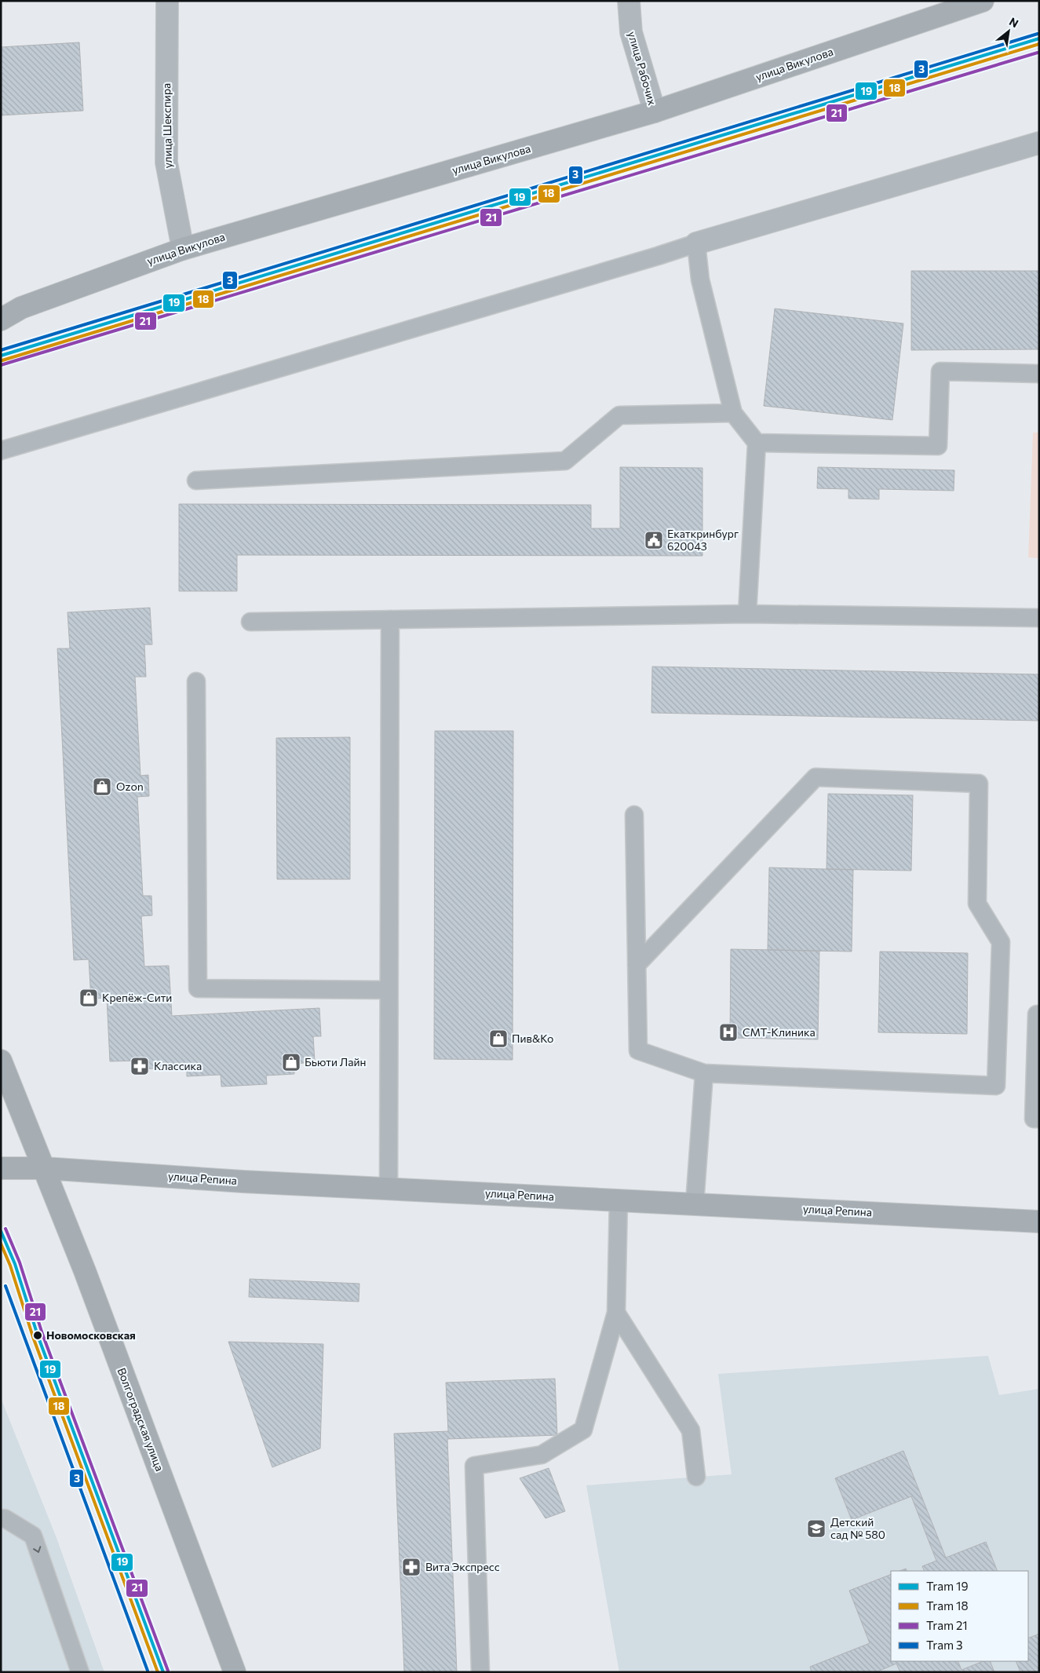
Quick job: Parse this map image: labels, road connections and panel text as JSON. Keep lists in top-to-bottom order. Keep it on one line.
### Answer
{"streets":{"street":["улица Викулова","улица Рабочих","улица Шекспира","улица Репина","Волгоградская улица"]},"crossings":[["улица Викулова","улица Рабочих"],["улица Викулова","улица Шекспира"],["улица Репина","Волгоградская улица"]],"places":{"public building":["Екаткринбург 620043"],"shop":["Ozon","Крепёж-Сити","Пив&Ко","Бьюти Лайн"],"hospital":["СМТ-Клиника"],"pharmacy":["Классика","Вита Экспресс"],"other":["Новомосковская"],"school or university":["Детский сад № 580"]},"lines":["tram line 3","tram line 19","tram line 18","tram line 21"],"legend":["Tram 19","Tram 18","Tram 21","Tram 3"],"north":"top right"}
